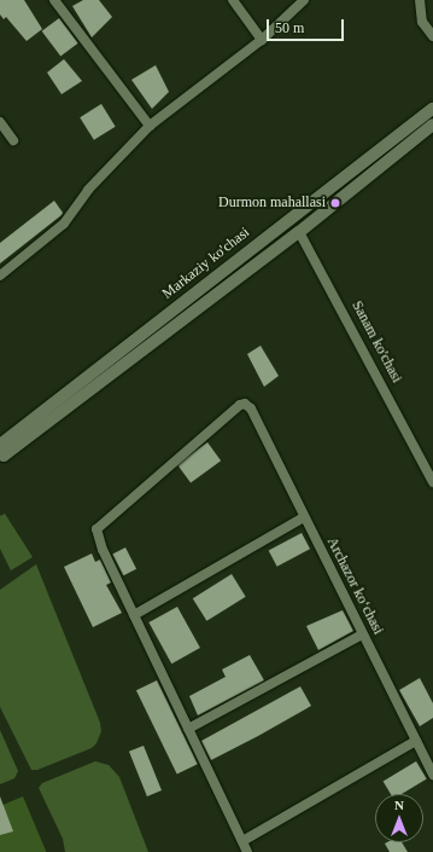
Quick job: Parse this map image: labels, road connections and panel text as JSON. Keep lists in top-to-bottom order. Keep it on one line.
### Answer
{"streets":{"street":["Markaziy ko'chasi","Sanam ko'chasi","Archazor ko‘chasi"]},"crossings":[["Markaziy ko'chasi","Sanam ko'chasi"]],"places":["Durmon mahallasi"],"scale_bar":"50 m","north":"top"}
